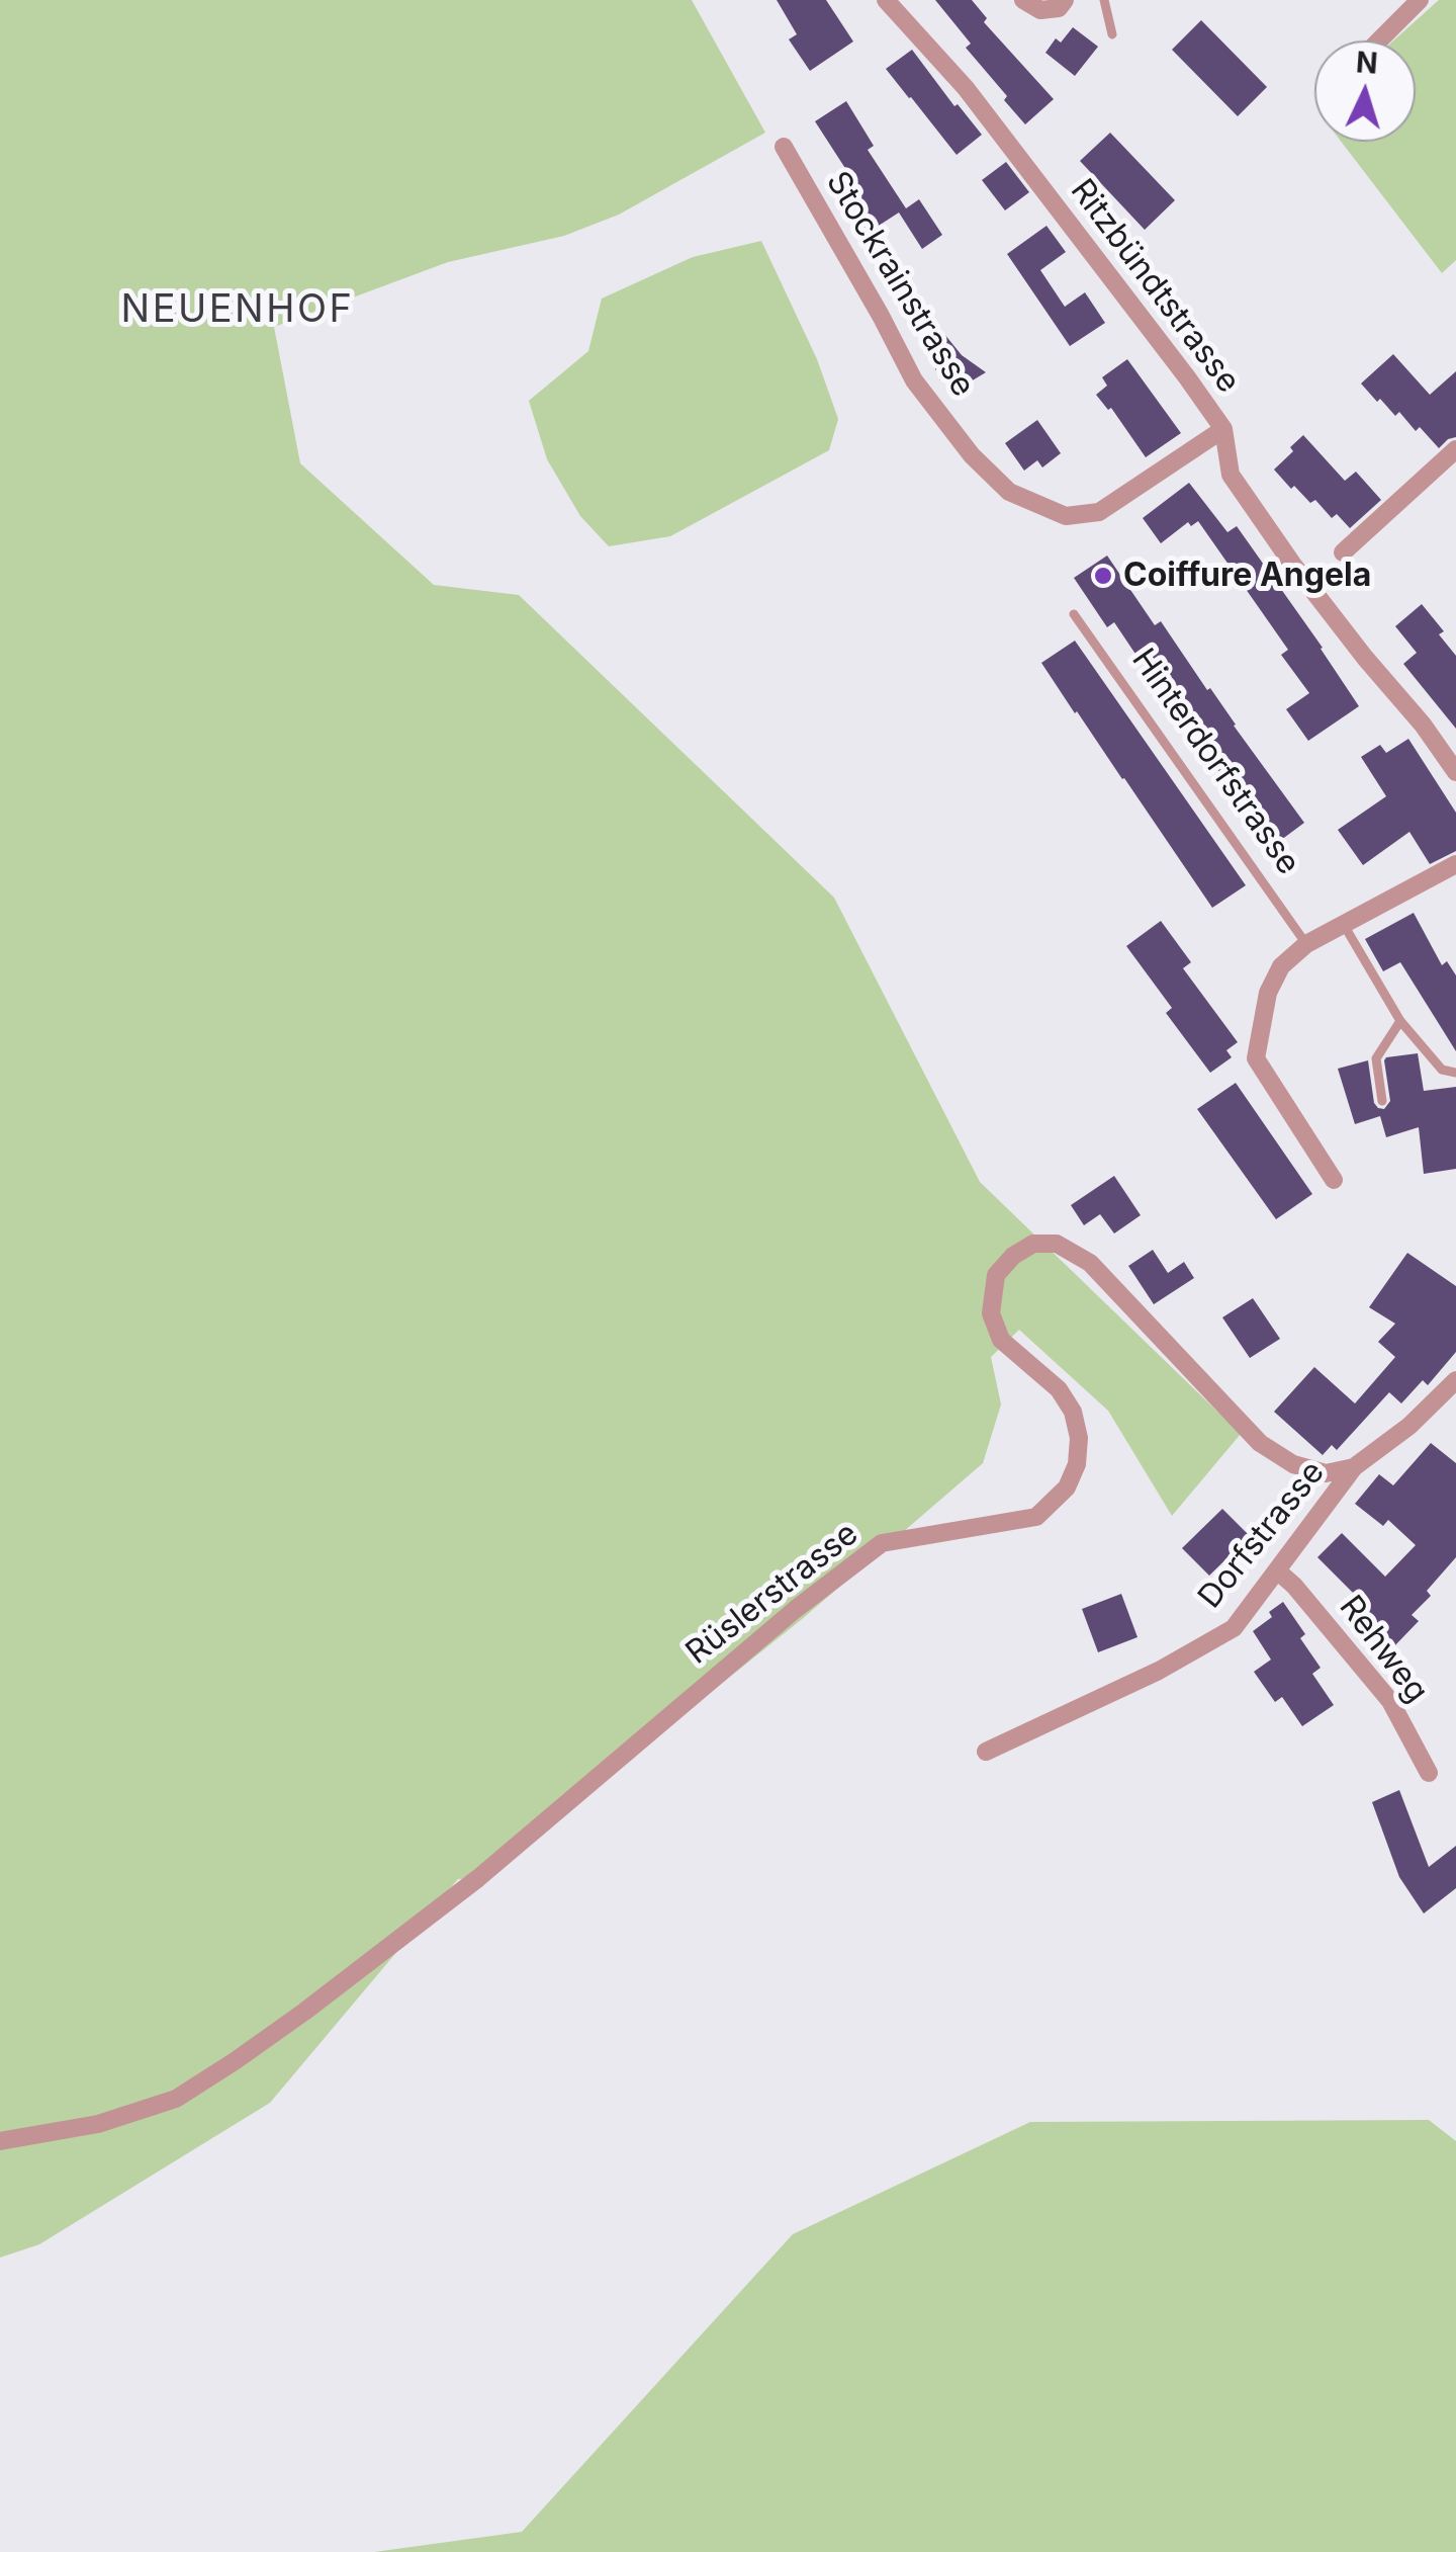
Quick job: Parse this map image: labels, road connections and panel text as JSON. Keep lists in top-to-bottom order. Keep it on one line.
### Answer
{"streets":{"street":["Stockrainstrasse","Ritzbündtstrasse","Dorfstrasse","Rüslerstrasse","Rehweg"],"lane":["Hinterdorfstrasse"]},"crossings":[["Stockrainstrasse","Ritzbündtstrasse"],["Dorfstrasse","Rüslerstrasse"],["Dorfstrasse","Rehweg"]],"districts":["NEUENHOF"],"places":["Coiffure Angela"],"north":"top"}
